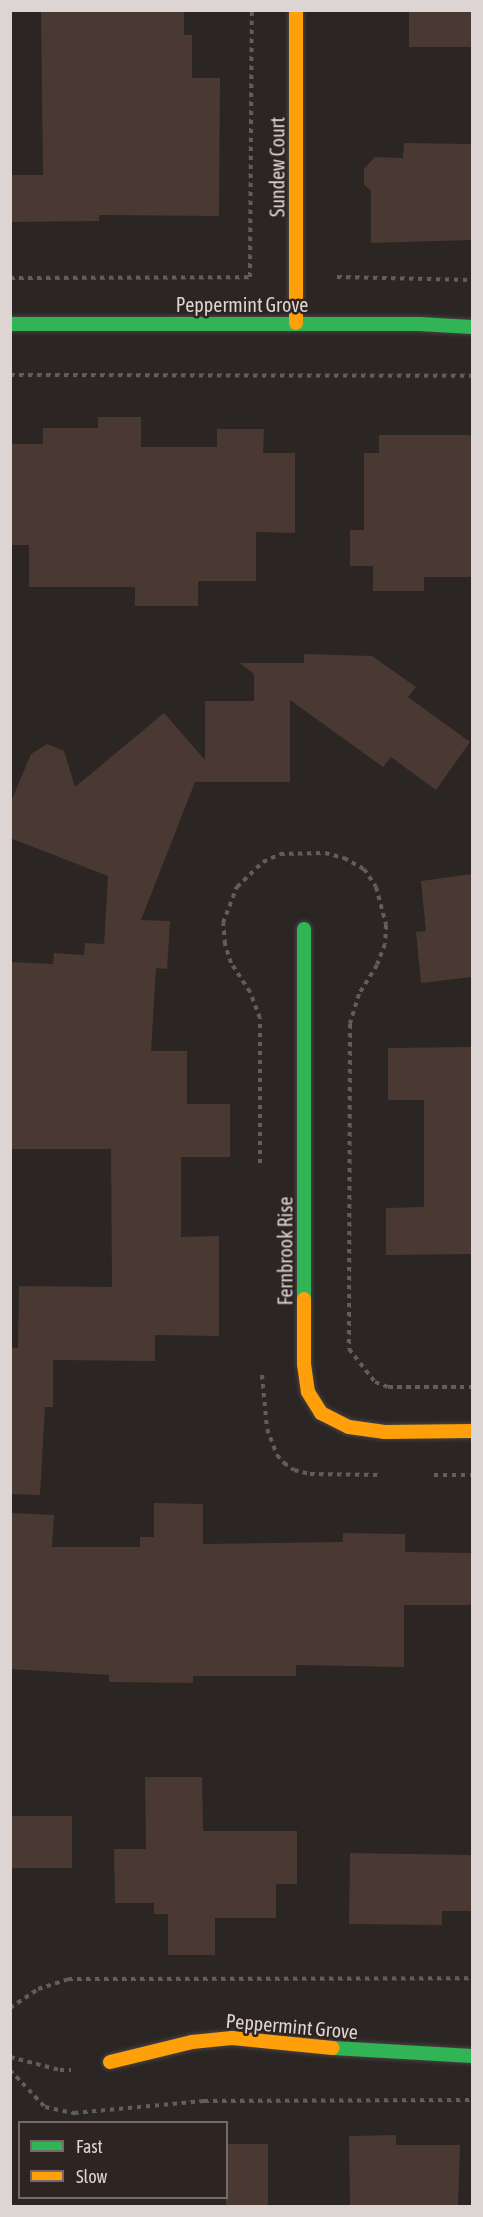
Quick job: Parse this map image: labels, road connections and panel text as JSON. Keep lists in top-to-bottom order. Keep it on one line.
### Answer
{"streets":{"street":["Sundew Court","Peppermint Grove","Fernbrook Rise"]},"crossings":[["Sundew Court","Peppermint Grove"]],"legend":["Fast","Slow"]}
